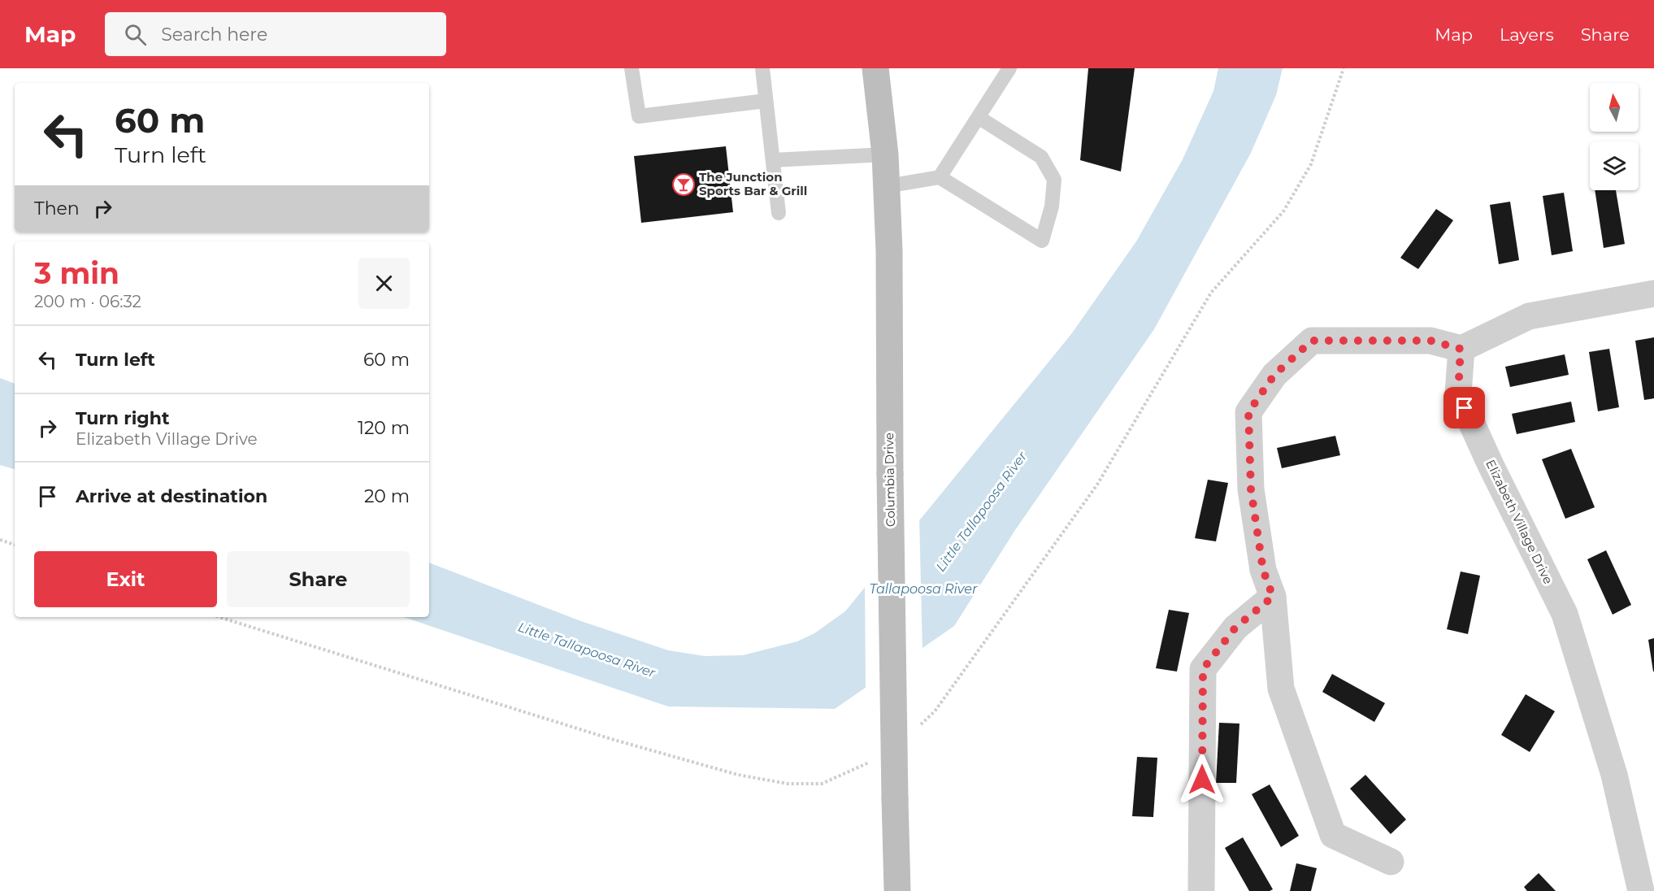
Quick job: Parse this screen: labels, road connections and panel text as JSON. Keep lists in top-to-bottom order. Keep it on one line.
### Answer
{"streets":{"main road":["Columbia Drive"],"street":["Elizabeth Village Drive"]},"water":["Little Tallapoosa River","Tallapoosa River"],"places":{"bar":["The Junction Sports Bar & Grill"]},"north":"top","page":{"header":"Map","search":"Search here","nav":["Map","Layers","Share"],"turn":["60 m","Turn left"],"then":"Then","heading":["3 min","200 m · 06:32"],"list":[{"name":"Turn left","value":"60 m"},{"name":"Turn right","note":"Elizabeth Village Drive","value":"120 m"},{"name":"Arrive at destination","value":"20 m"}],"buttons":["Exit","Share"]}}
